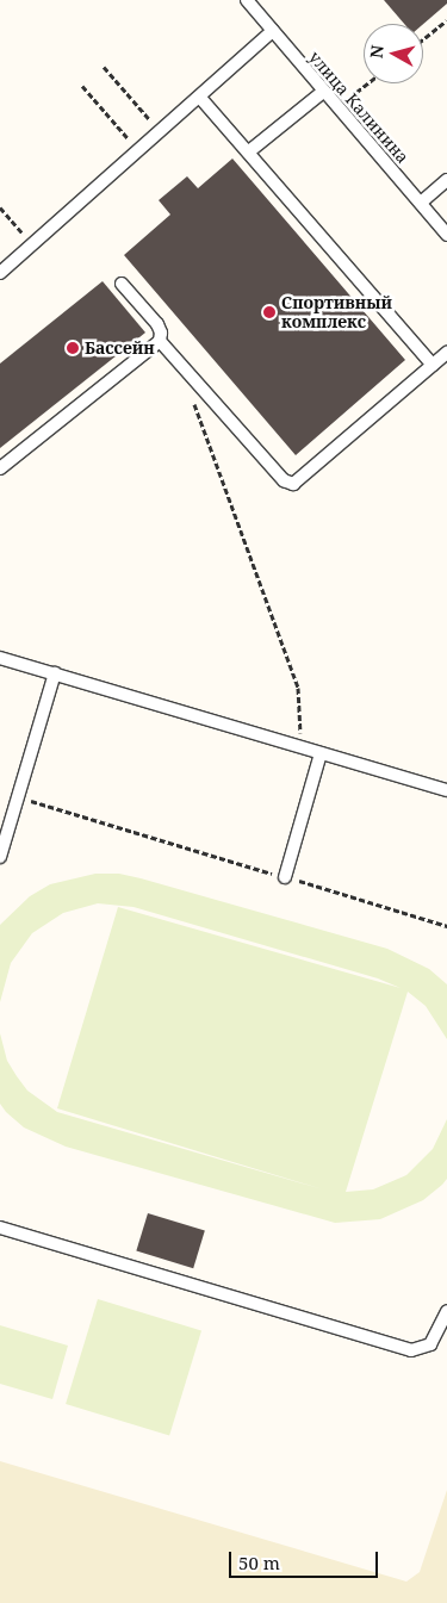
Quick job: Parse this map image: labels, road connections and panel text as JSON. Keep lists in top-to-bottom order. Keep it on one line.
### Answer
{"streets":{"lane":["улица Калинина"]},"places":["Спортивный комплекс","Бассейн"],"scale_bar":"50 m","north":"left"}
